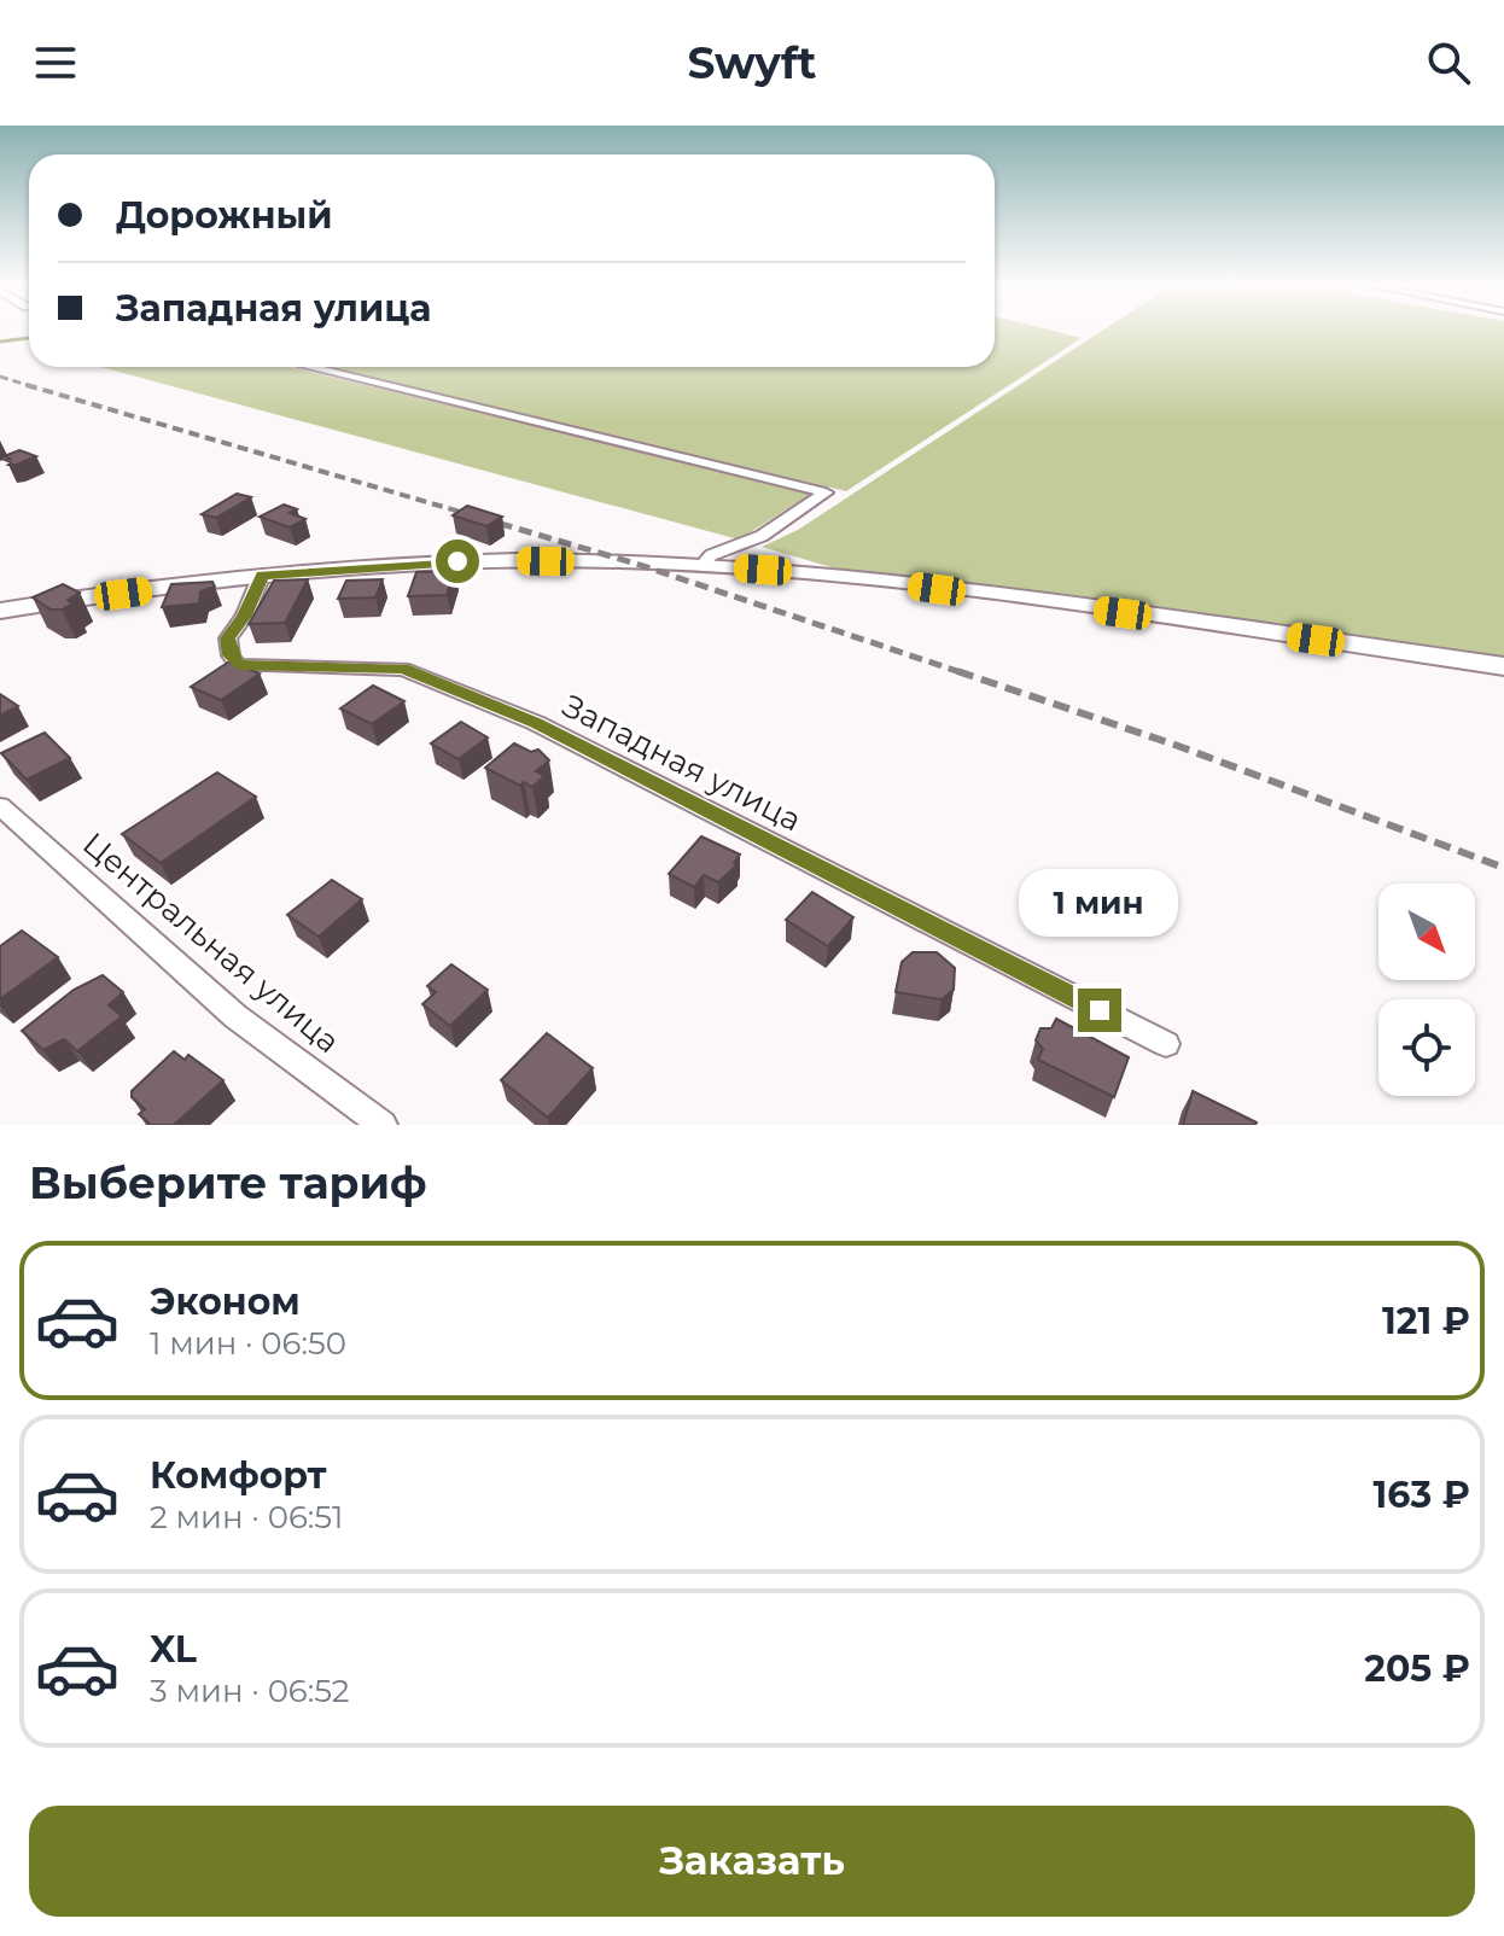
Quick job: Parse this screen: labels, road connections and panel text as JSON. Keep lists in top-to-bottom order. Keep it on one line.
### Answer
{"streets":{"street":["Западная улица","Центральная улица"]},"north":"bottom right","page":{"header":"Swyft","banner":["Дорожный","Западная улица"],"bubble":"1 мин","heading":"Выберите тариф","list":[{"name":"Эконом","note":"1 мин · 06:50","value":"121 ₽"},{"name":"Комфорт","note":"2 мин · 06:51","value":"163 ₽"},{"name":"XL","note":"3 мин · 06:52","value":"205 ₽"}],"buttons":"Заказать"}}
